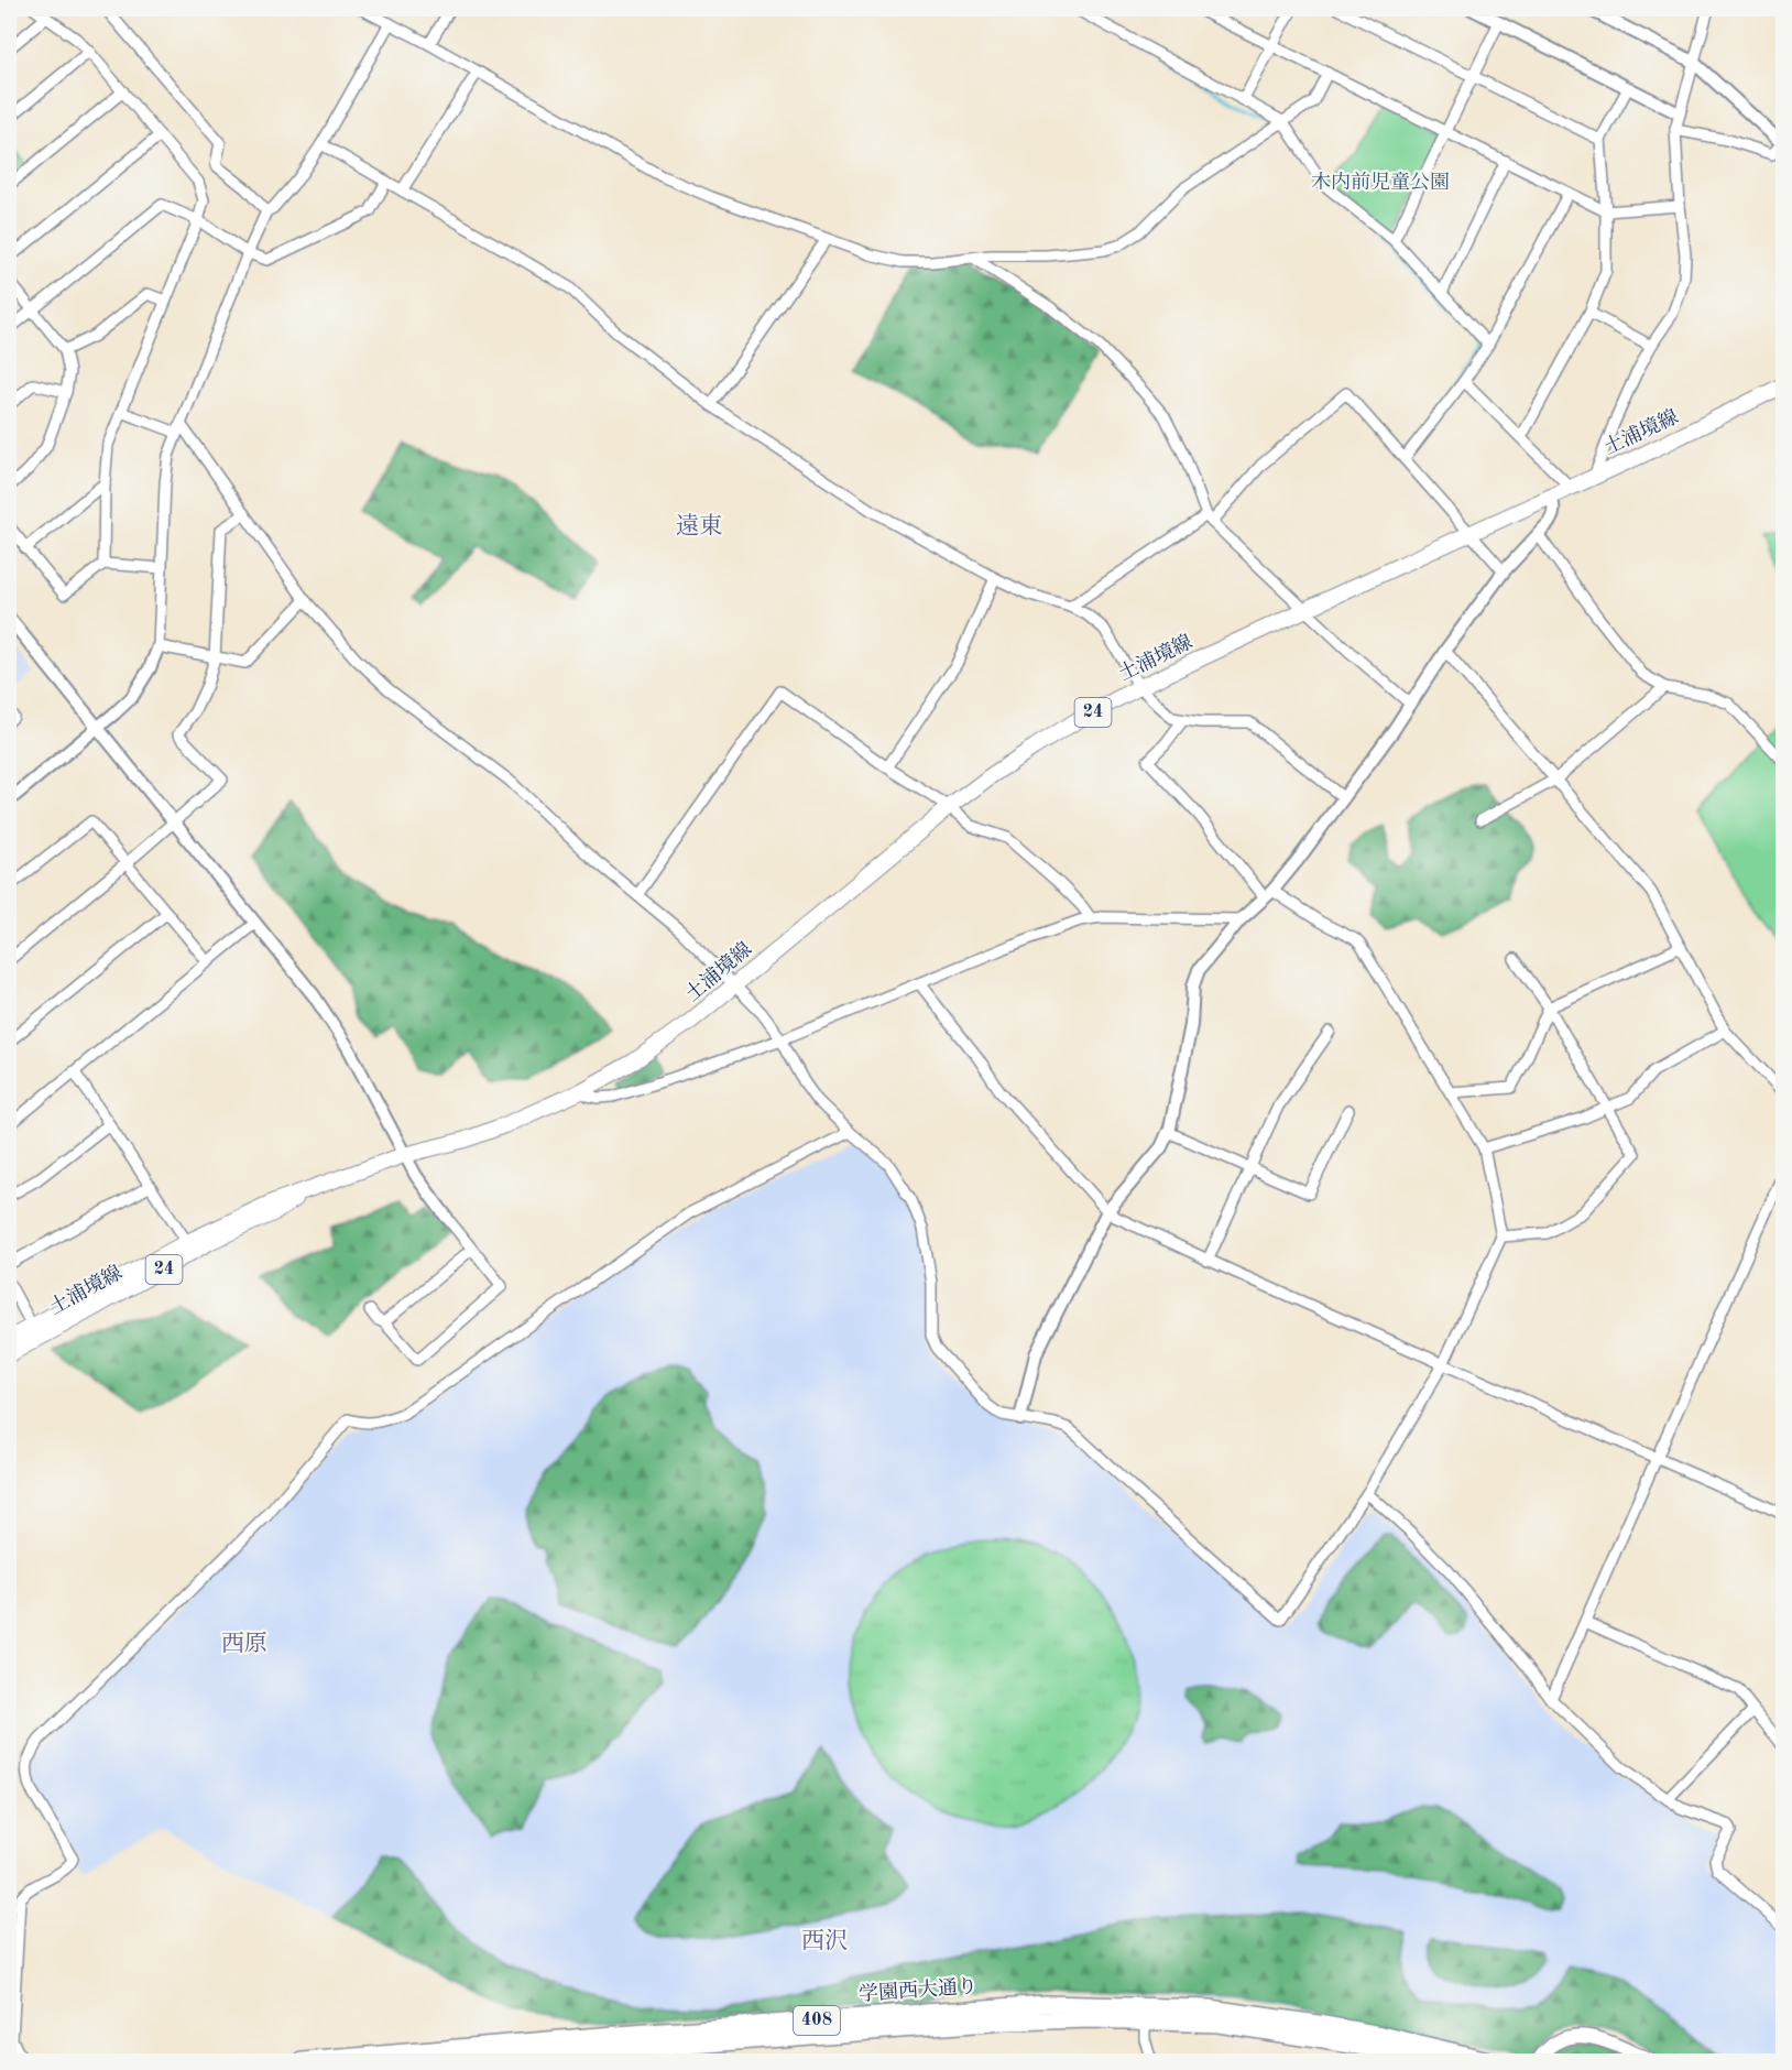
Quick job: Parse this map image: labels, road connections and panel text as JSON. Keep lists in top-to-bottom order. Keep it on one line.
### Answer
{"streets":{"highway":["学園西大通り","408"],"main road":["土浦境線","24"]},"districts":["遠東","西原","西沢"],"parks":["木内前児童公園"]}
